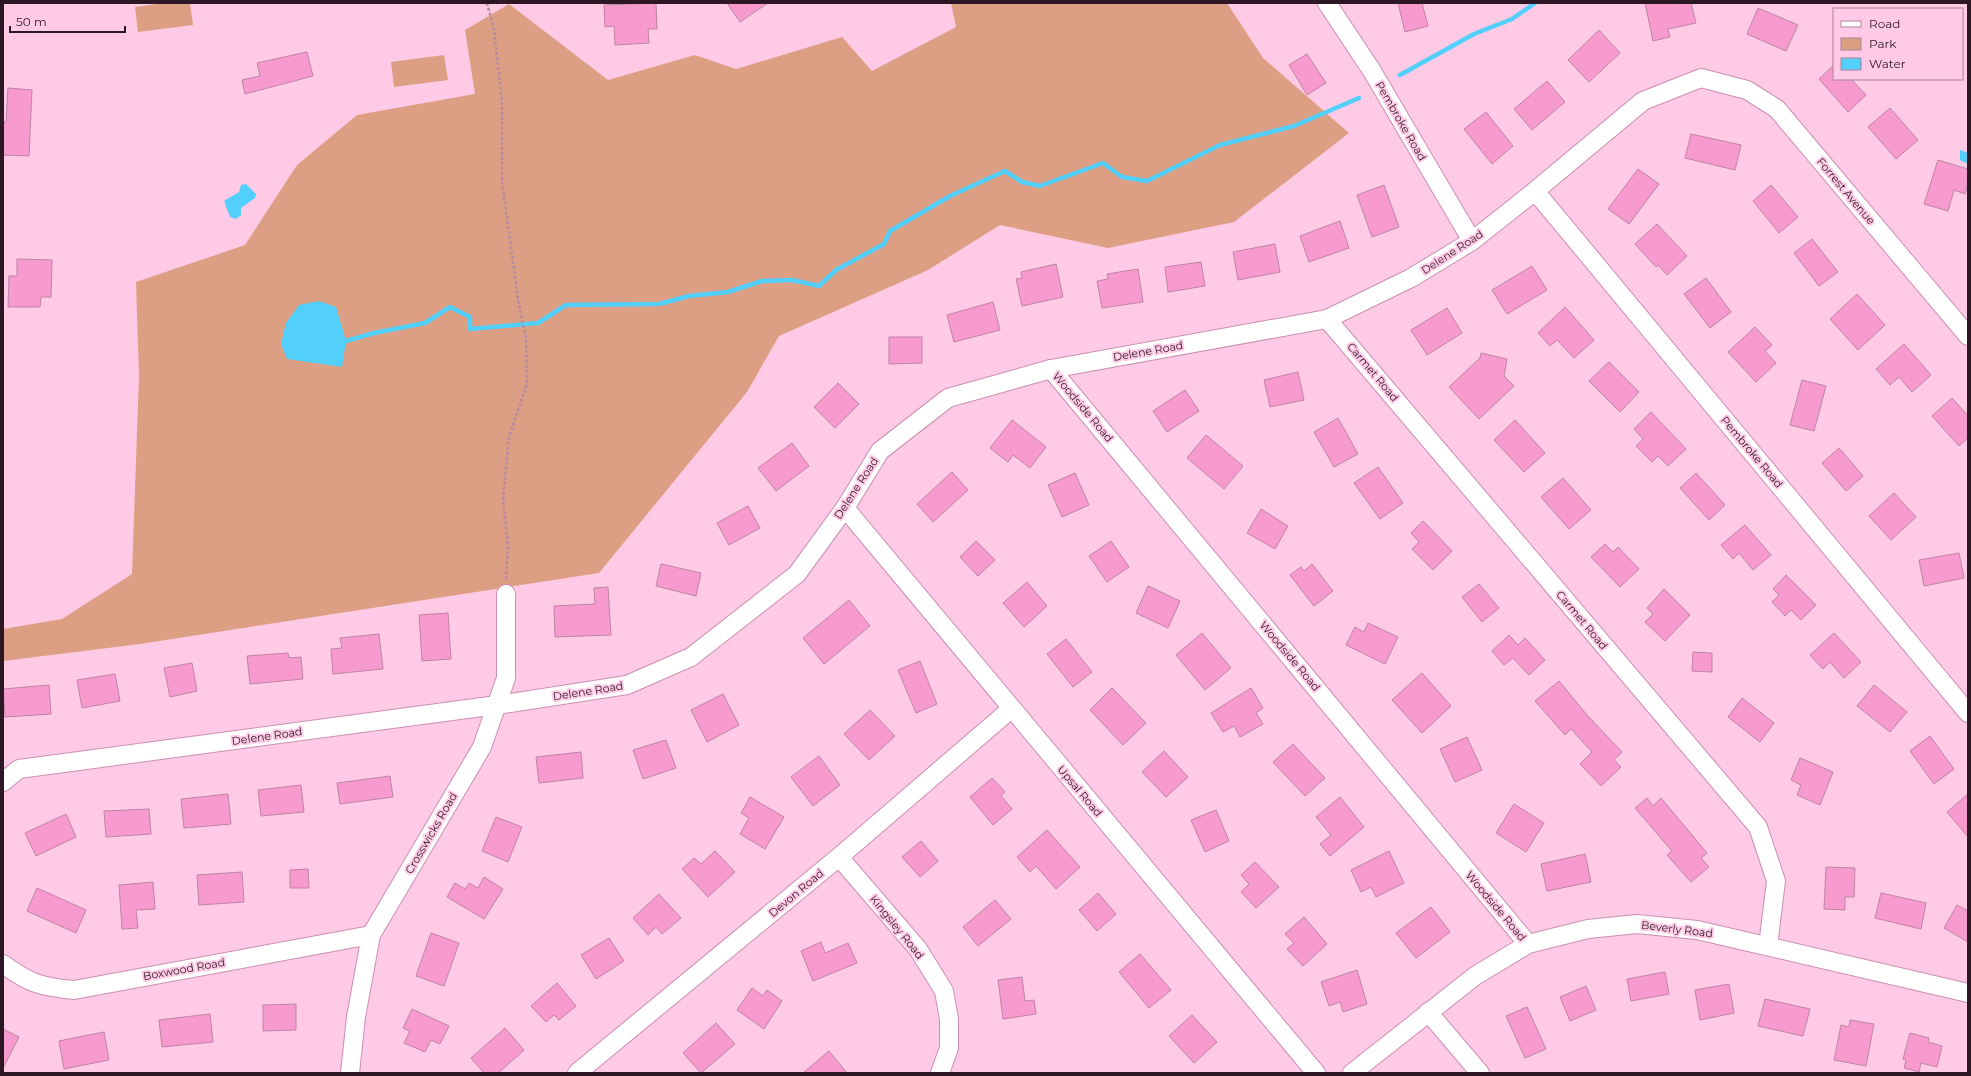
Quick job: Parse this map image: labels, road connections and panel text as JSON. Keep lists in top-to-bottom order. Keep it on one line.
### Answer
{"streets":{"street":["Pembroke Road","Forrest Avenue","Delene Road","Carmet Road","Woodside Road","Upsal Road","Crosswicks Road","Devon Road","Kingsley Road","Beverly Road","Boxwood Road"]},"crossings":[["Pembroke Road","Delene Road"],["Forrest Avenue","Delene Road"],["Delene Road","Carmet Road"],["Delene Road","Woodside Road"],["Delene Road","Upsal Road"],["Delene Road","Crosswicks Road"],["Carmet Road","Beverly Road"],["Woodside Road","Beverly Road"],["Upsal Road","Devon Road"],["Crosswicks Road","Boxwood Road"],["Devon Road","Kingsley Road"]],"legend":["Road","Park","Water"],"scale_bar":"50 m"}
